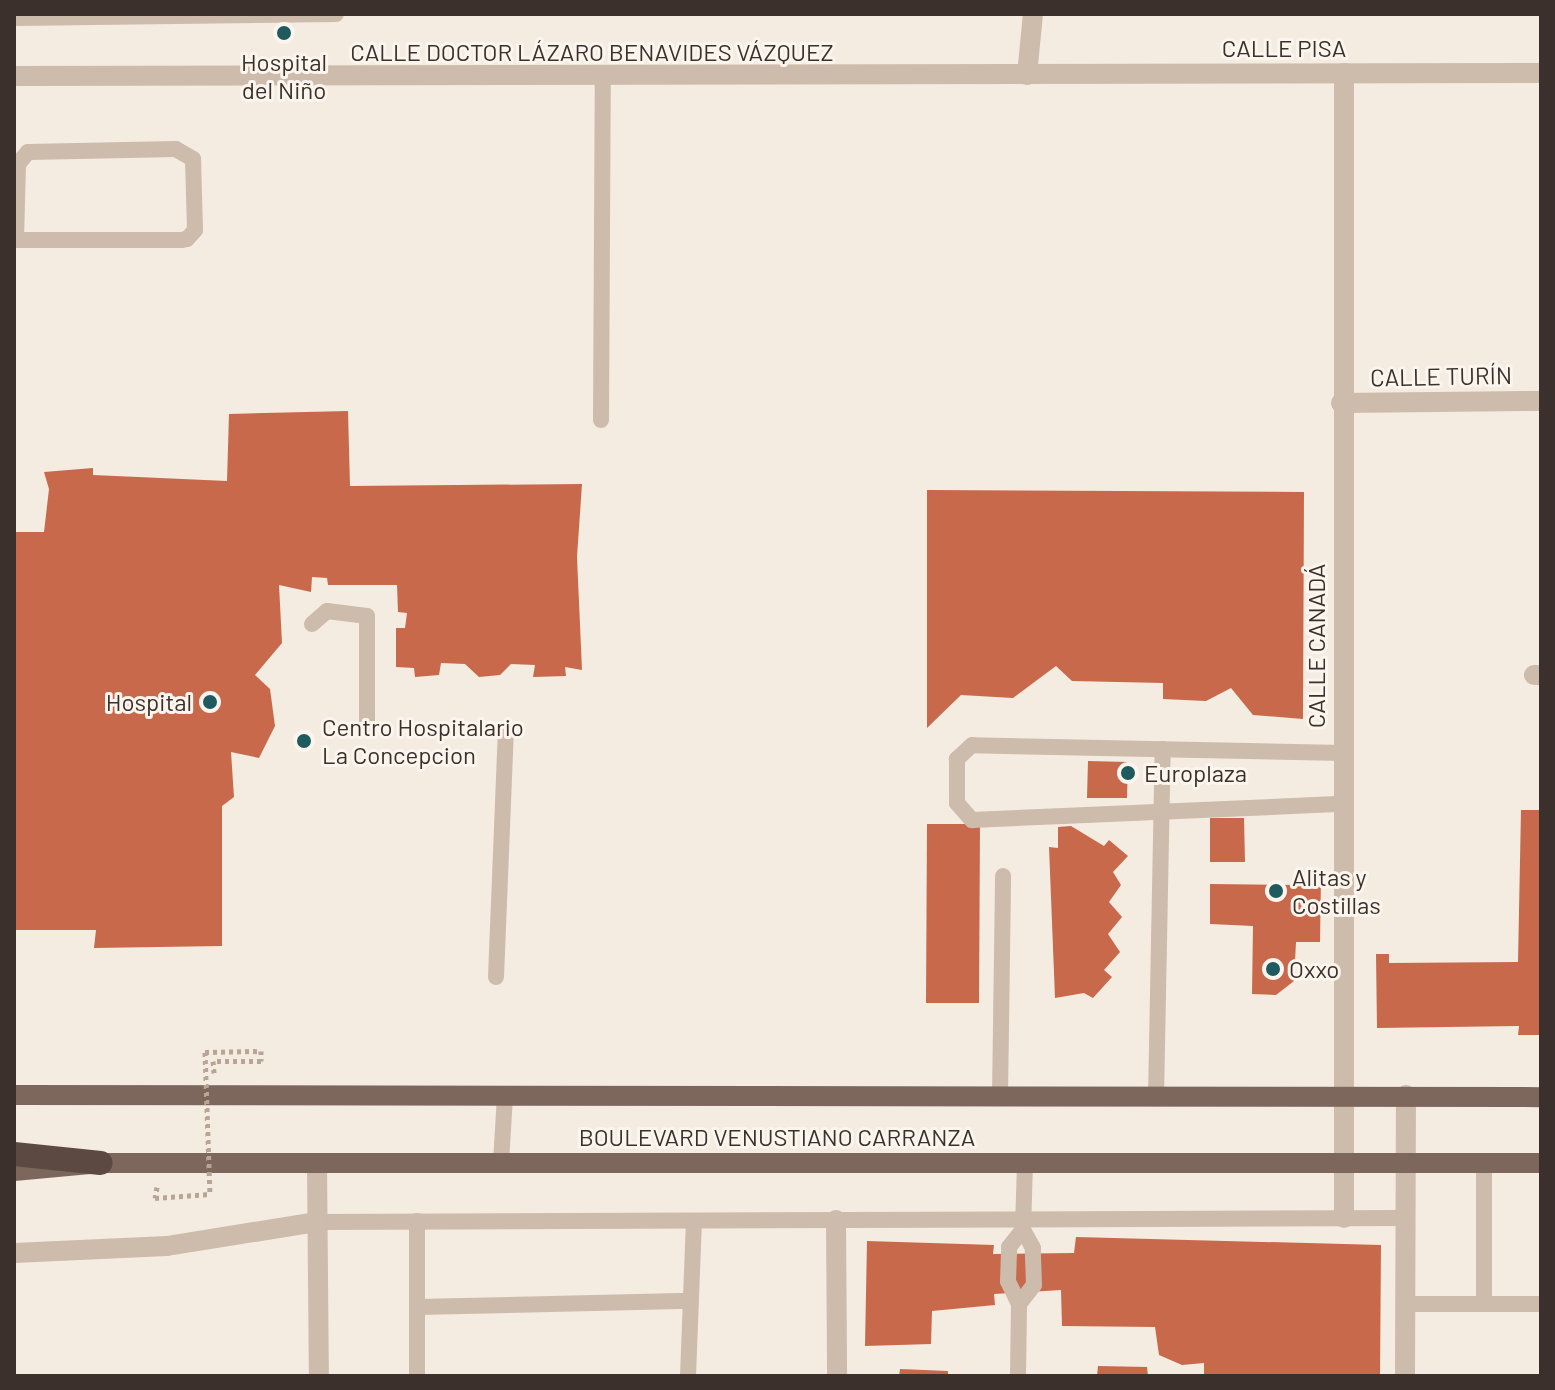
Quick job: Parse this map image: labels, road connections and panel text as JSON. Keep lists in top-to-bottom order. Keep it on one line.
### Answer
{"streets":{"main road":["BOULEVARD VENUSTIANO CARRANZA"],"street":["CALLE PISA","CALLE DOCTOR LÁZARO BENAVIDES VÁZQUEZ","CALLE TURÍN","CALLE CANADÁ"]},"crossings":[["CALLE PISA","CALLE DOCTOR LÁZARO BENAVIDES VÁZQUEZ"],["CALLE PISA","CALLE CANADÁ"],["CALLE TURÍN","CALLE CANADÁ"],["CALLE CANADÁ","BOULEVARD VENUSTIANO CARRANZA"]],"places":["Hospital del Niño","Hospital","Centro Hospitalario La Concepcion","Europlaza","Alitas y Costillas","Oxxo"]}
